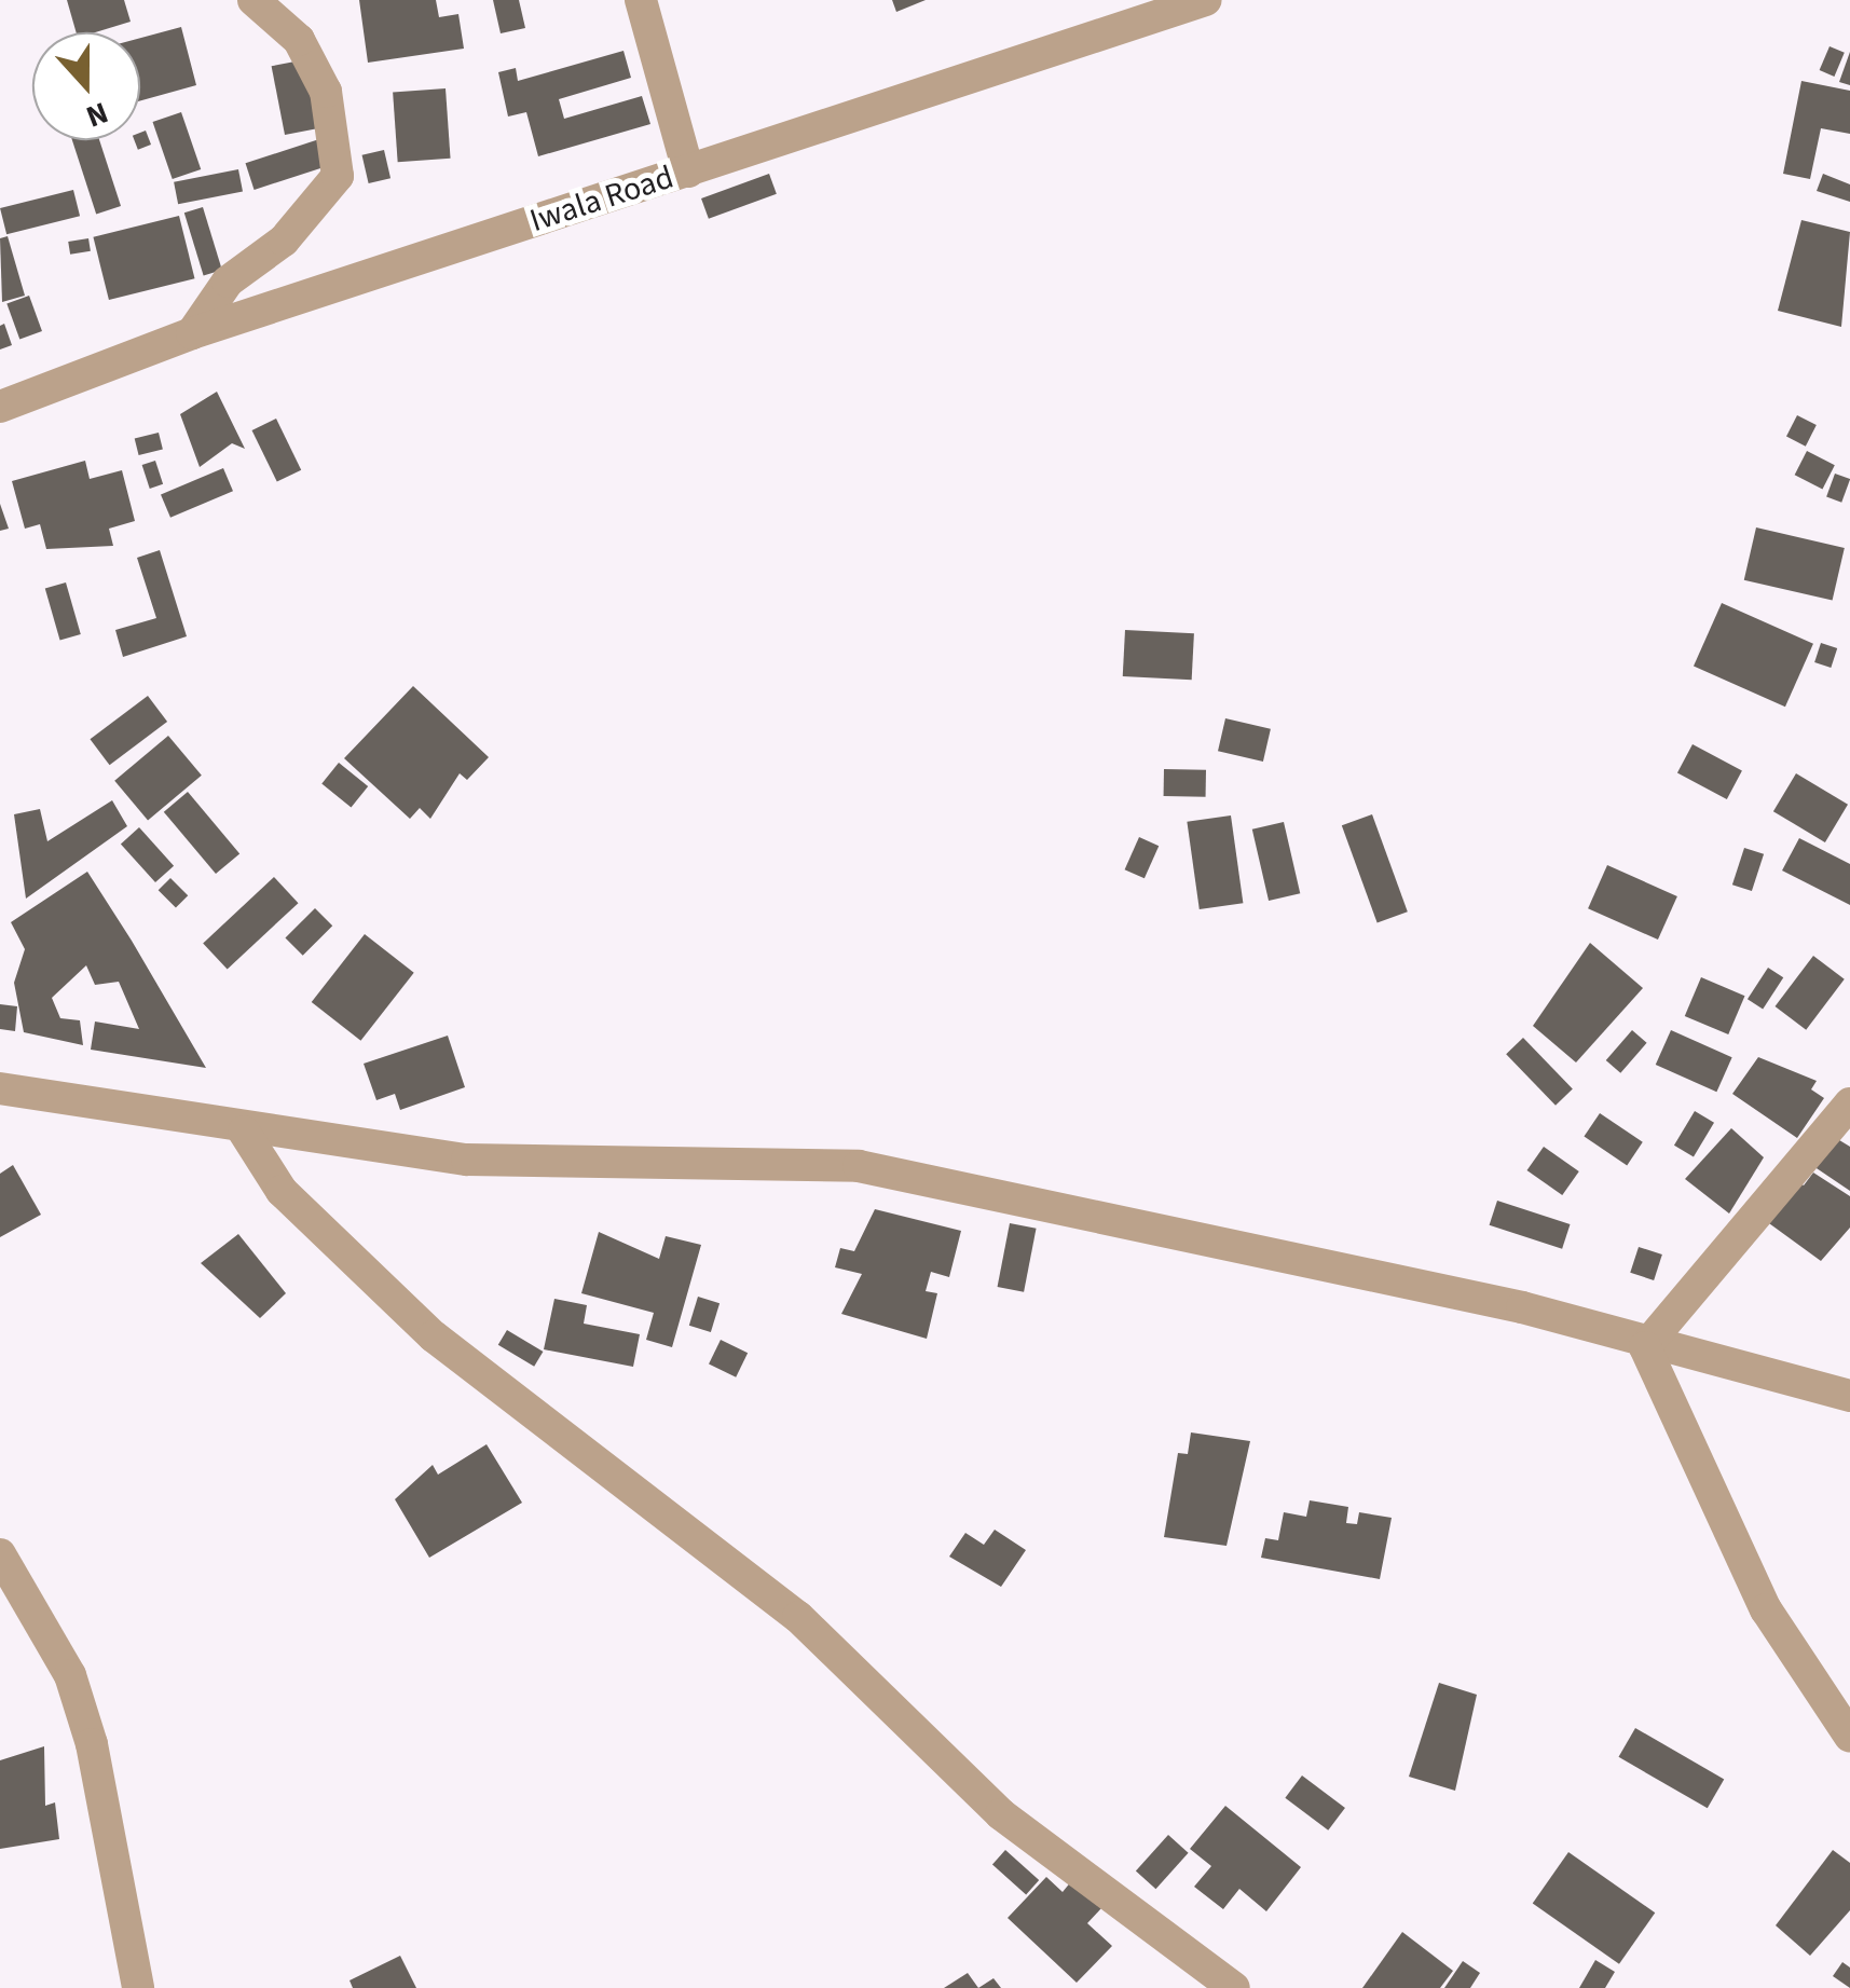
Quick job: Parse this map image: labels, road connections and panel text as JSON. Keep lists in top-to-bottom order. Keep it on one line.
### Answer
{"streets":{"street":["Iwala Road"]},"north":"bottom"}
